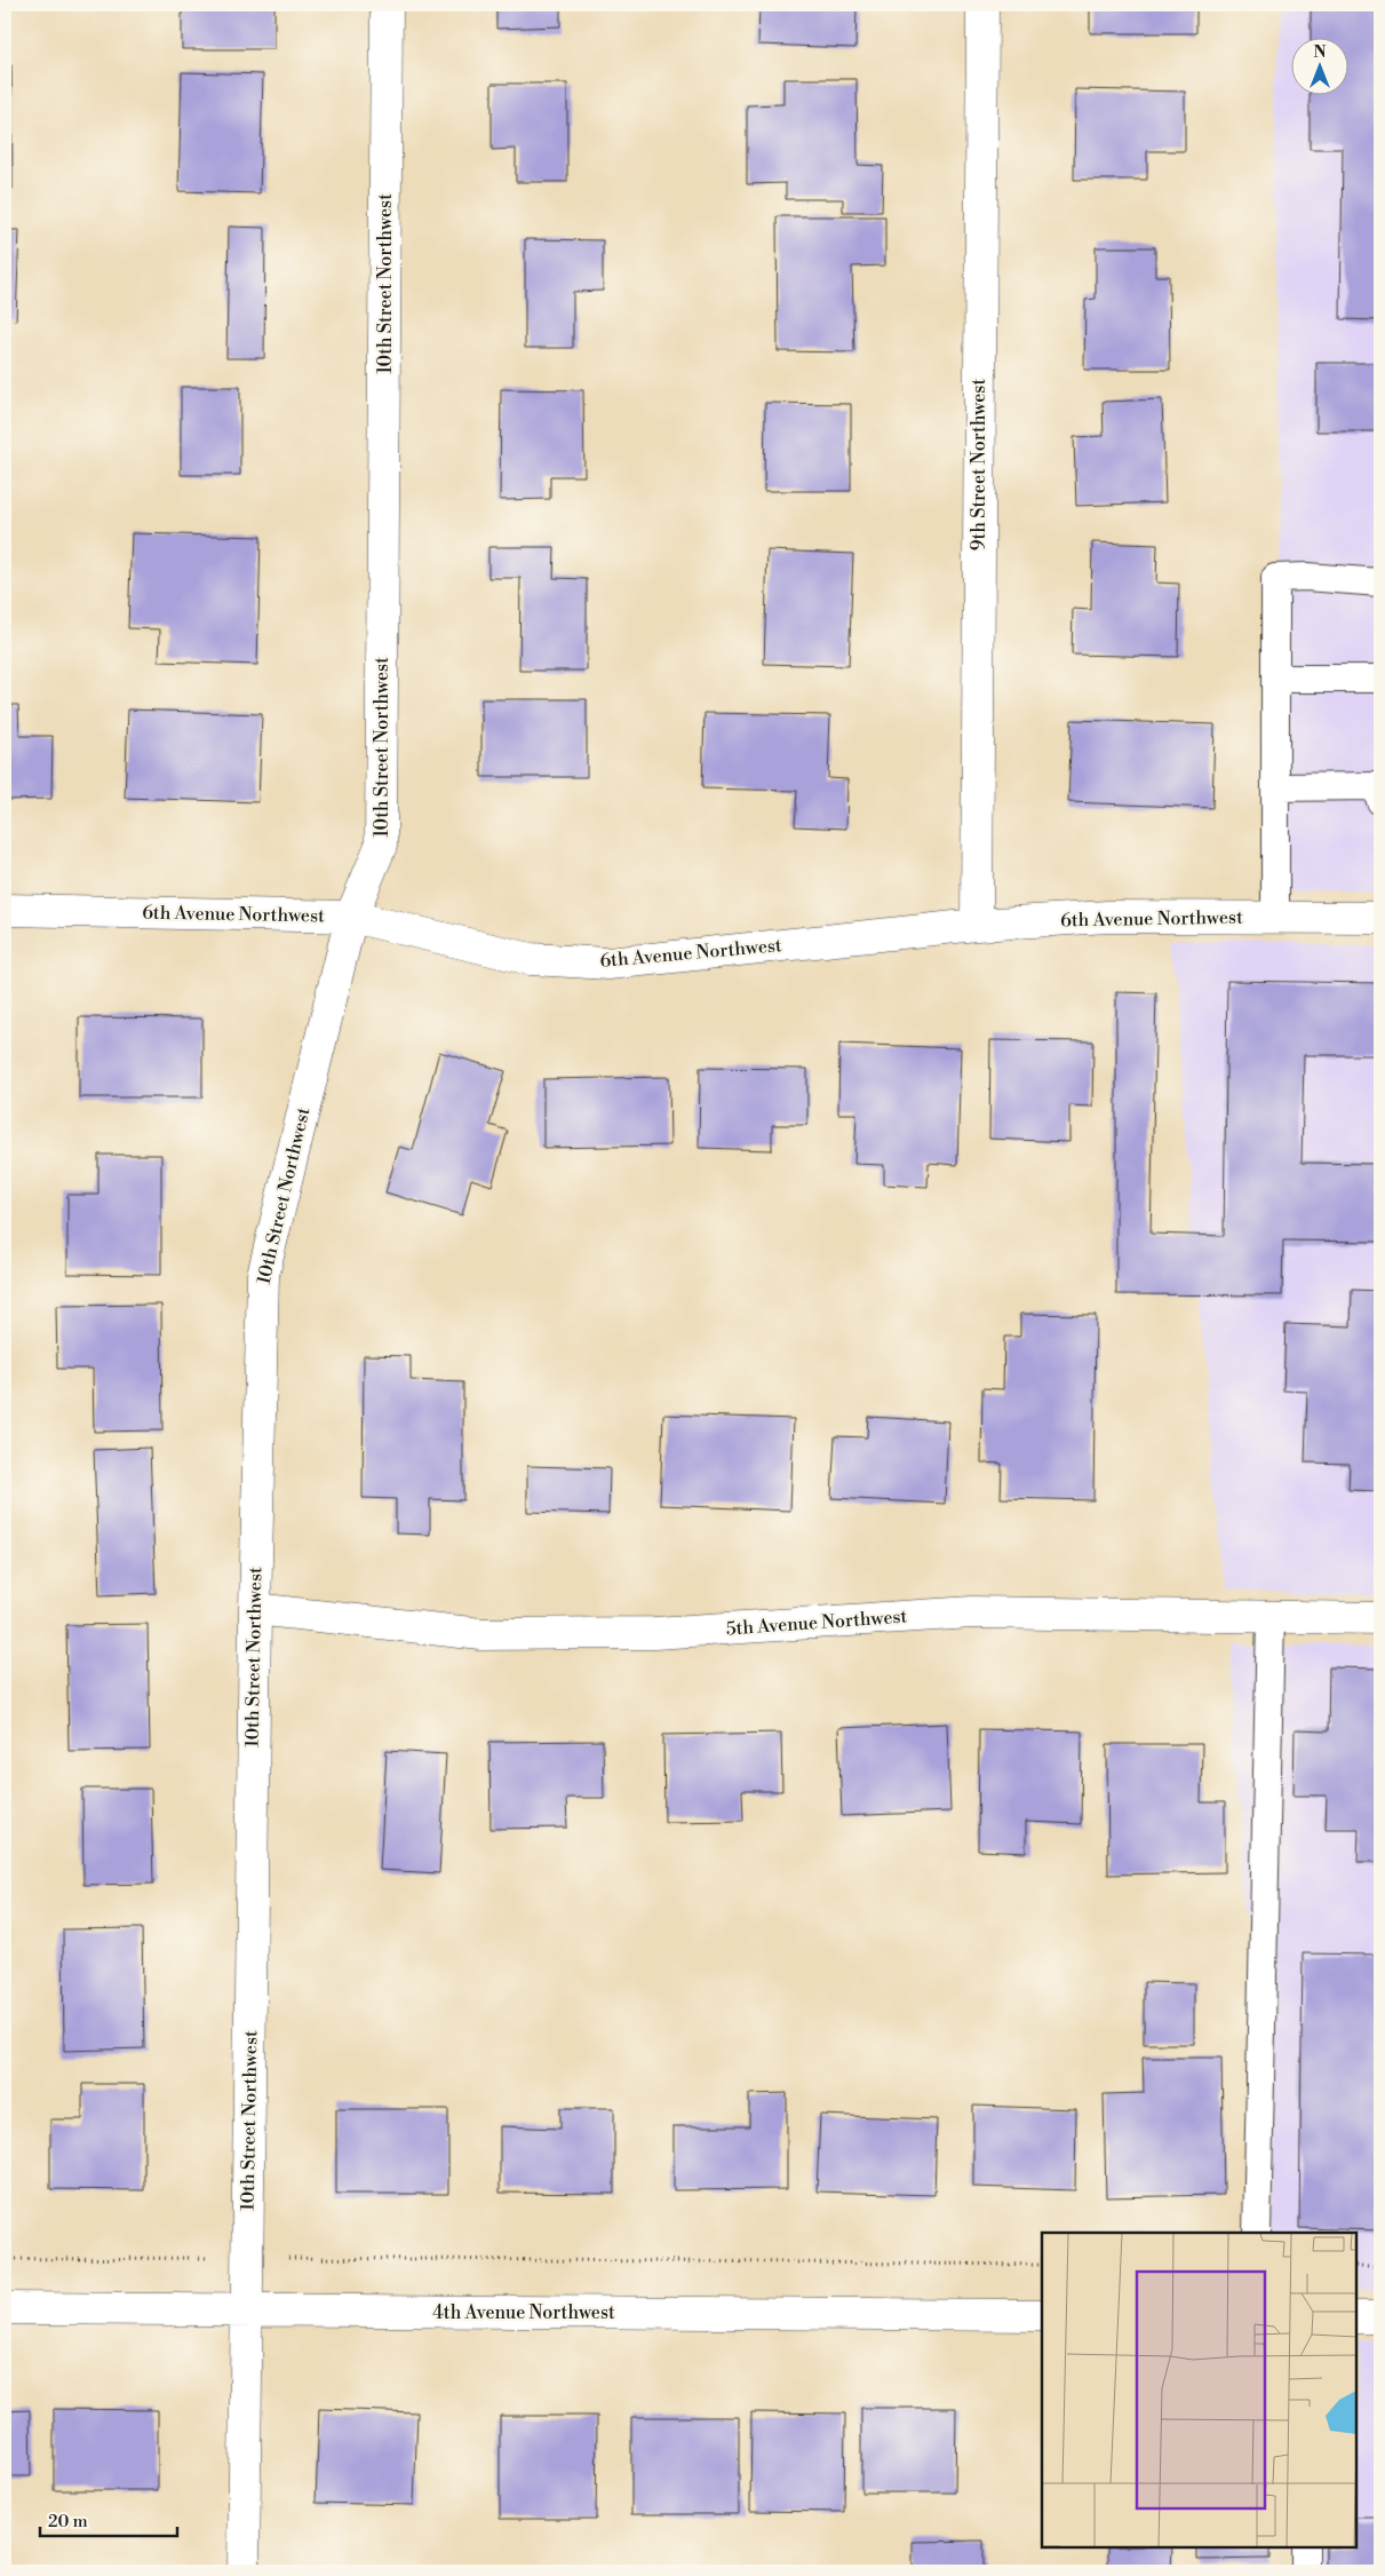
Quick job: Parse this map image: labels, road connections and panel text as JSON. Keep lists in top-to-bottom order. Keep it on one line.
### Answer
{"streets":{"street":["10th Street Northwest","9th Street Northwest","6th Avenue Northwest","5th Avenue Northwest","4th Avenue Northwest"]},"crossings":[["10th Street Northwest","6th Avenue Northwest"],["10th Street Northwest","5th Avenue Northwest"],["10th Street Northwest","4th Avenue Northwest"],["9th Street Northwest","6th Avenue Northwest"]],"scale_bar":"20 m","north":"top"}
